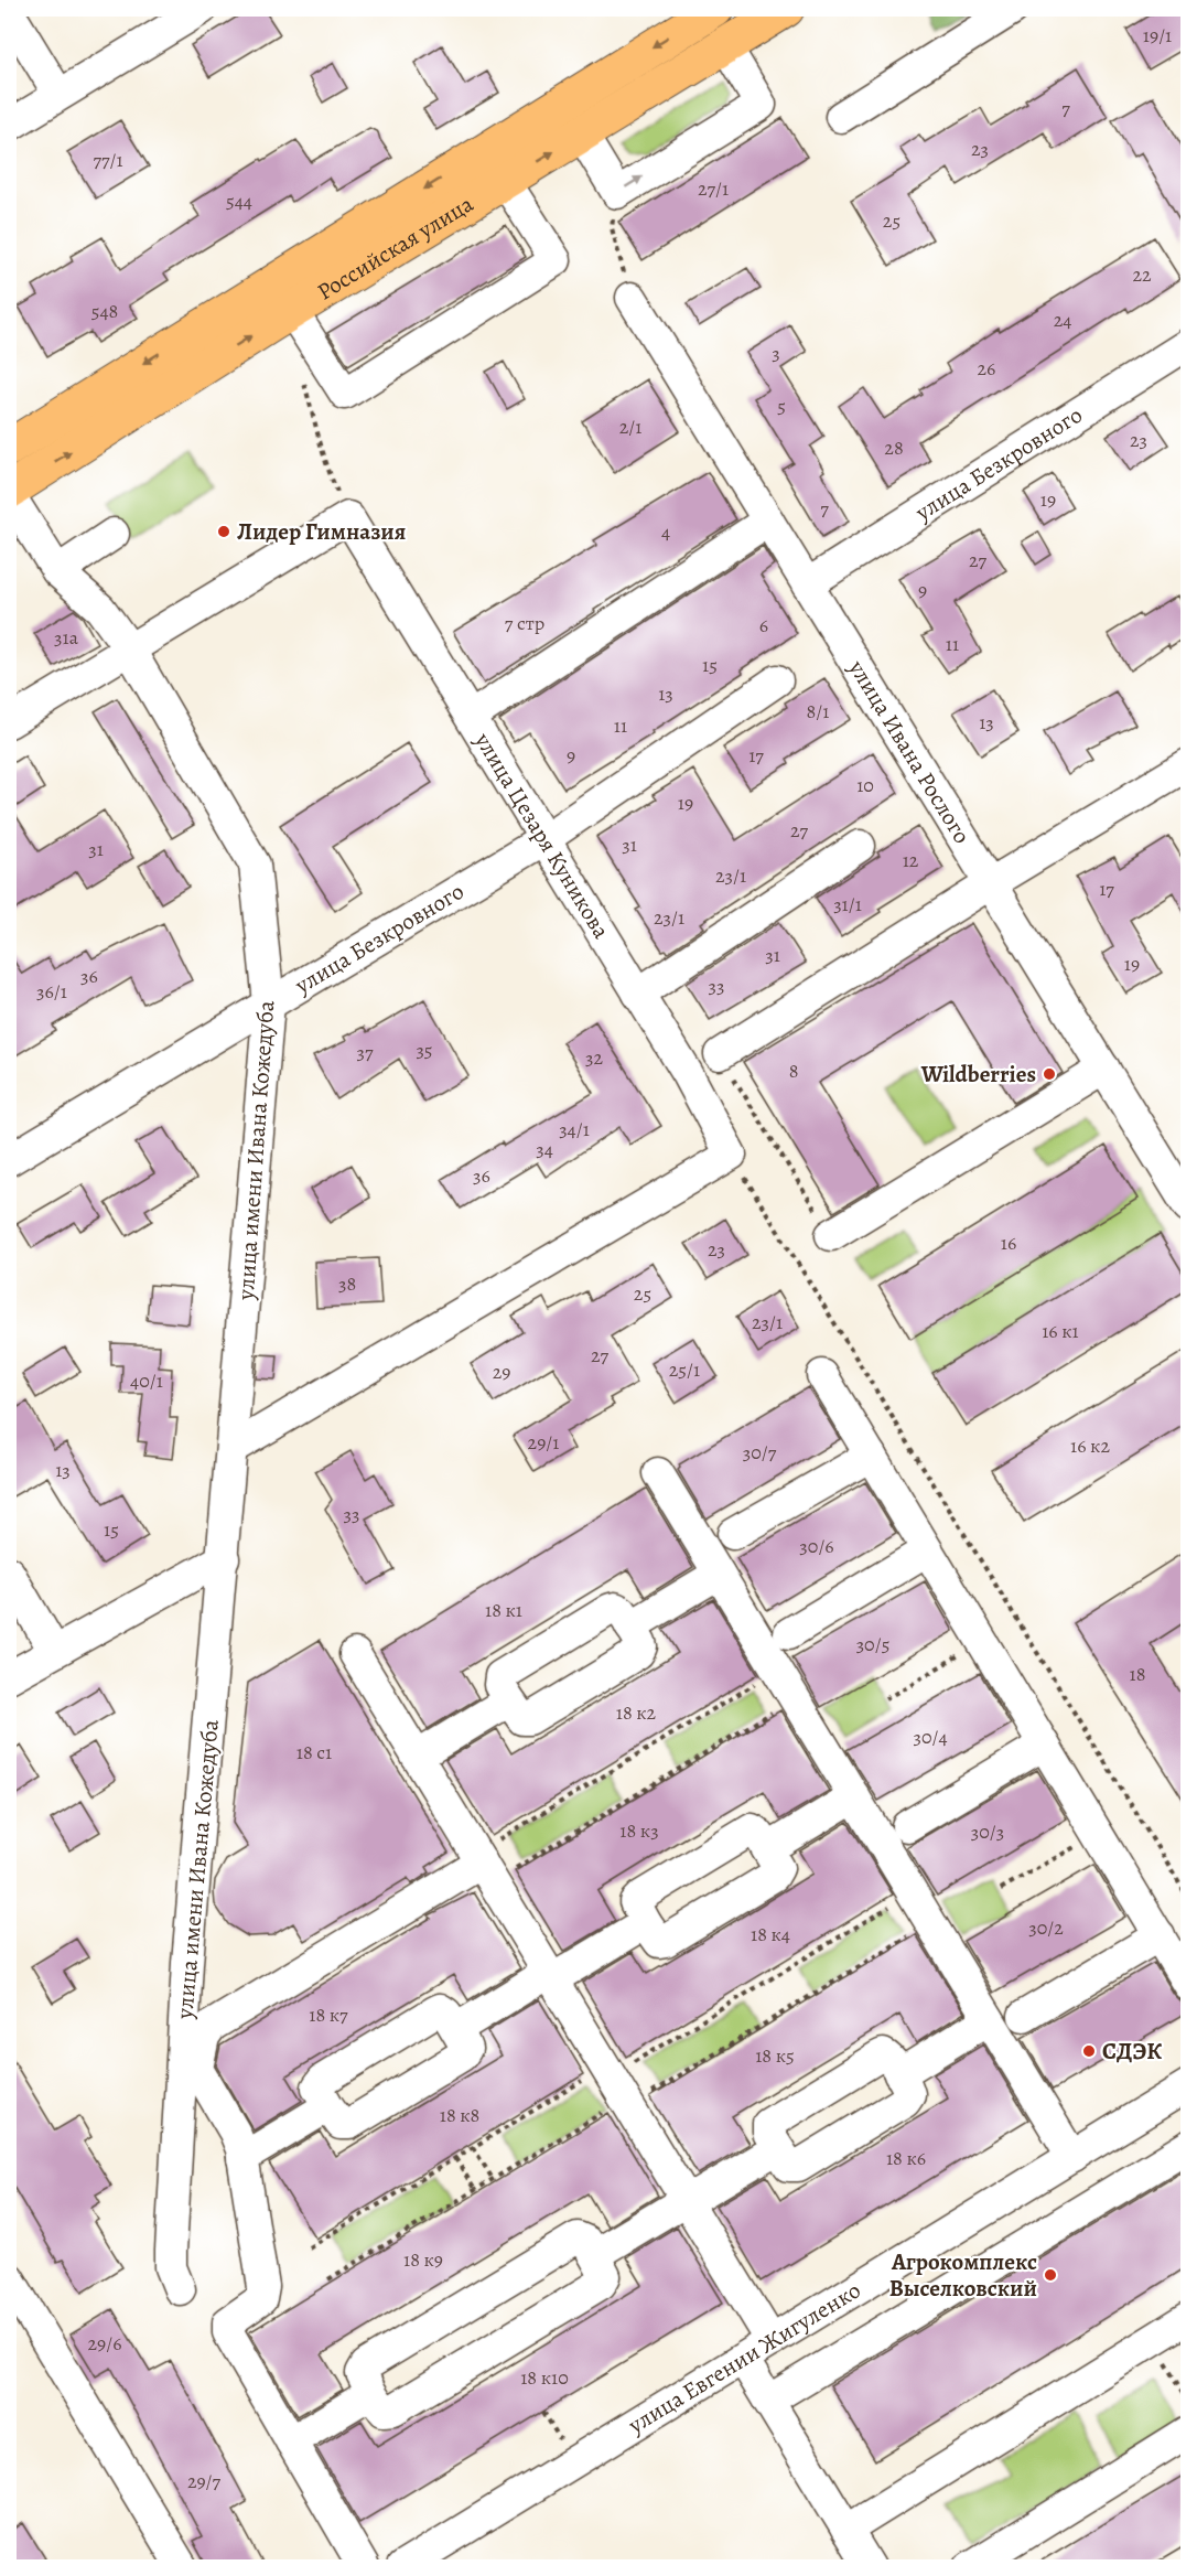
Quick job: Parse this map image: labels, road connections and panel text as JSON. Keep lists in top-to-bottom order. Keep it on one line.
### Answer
{"streets":{"main road":["Российская улица"],"street":["улица Безкровного","улица Ивана Рослого","улица Цезаря Куникова","улица имени Ивана Кожедуба","улица Евгении Жигуленко"]},"crossings":[["Российская улица","улица имени Ивана Кожедуба"],["улица Безкровного","улица Ивана Рослого"],["улица Безкровного","улица Цезаря Куникова"],["улица Безкровного","улица имени Ивана Кожедуба"]],"places":["Лидер Гимназия","Wildberries","СДЭК","Агрокомплекс Выселковский"],"house_numbers":["19/1","7","23","77/1","27/1","544","25","22","548","24","3","26","5","2/1","23","28","19","7","4","27","9","7 стр","6","31а","11","15","13","8/1","13","11","9","17","10","19","27","31","31","12","23/1","17","31/1","23/1","31","19","36","33","36/1","35","37","32","8","34/1","34","36","16","23","38","25","23/1","16 к1","27","25/1","29","40/1","29/1","16 к2","30/7","13","33","15","30/6","18 к1","30/5","18","18 к2","30/4","18 с1","18 к3","30/3","30/2","18 к4","18 к7","18 к5","18 к8","18 к6","18 к9","29/6","18 к10","29/7"]}
